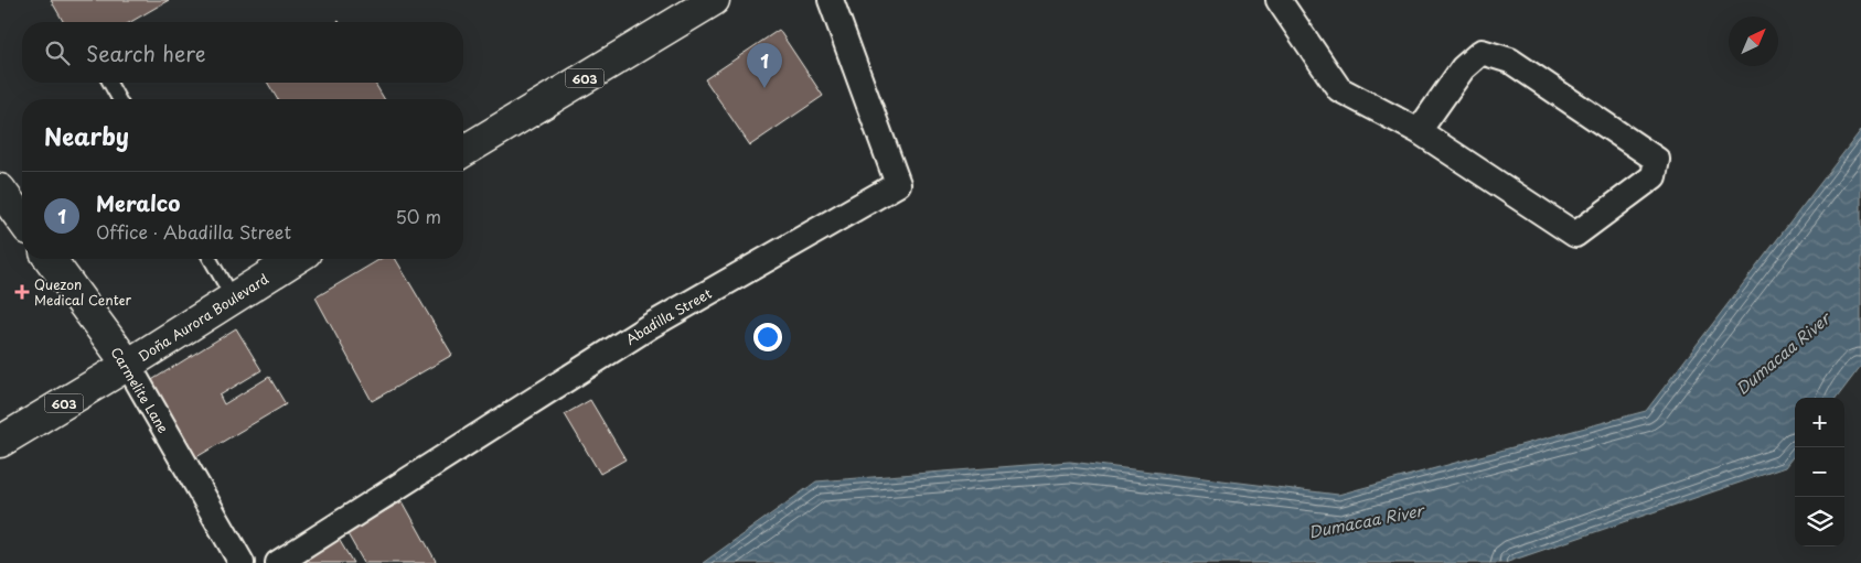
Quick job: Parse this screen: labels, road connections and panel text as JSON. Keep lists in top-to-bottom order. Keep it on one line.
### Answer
{"streets":{"main road":["603","Doña Aurora Boulevard","Carmelite Lane"],"street":["Abadilla Street"]},"crossings":[["603","Doña Aurora Boulevard"],["603","Carmelite Lane"],["Doña Aurora Boulevard","Carmelite Lane"]],"water":["Dumacaa River"],"places":{"health":["Quezon Medical Center"]},"north":"top right","page":{"search":"Search here","pins":"1","heading":"Nearby","list":[{"mark":"1","name":"Meralco","note":"Office · Abadilla Street","value":"50 m"}],"map_buttons":["+","−"]}}
